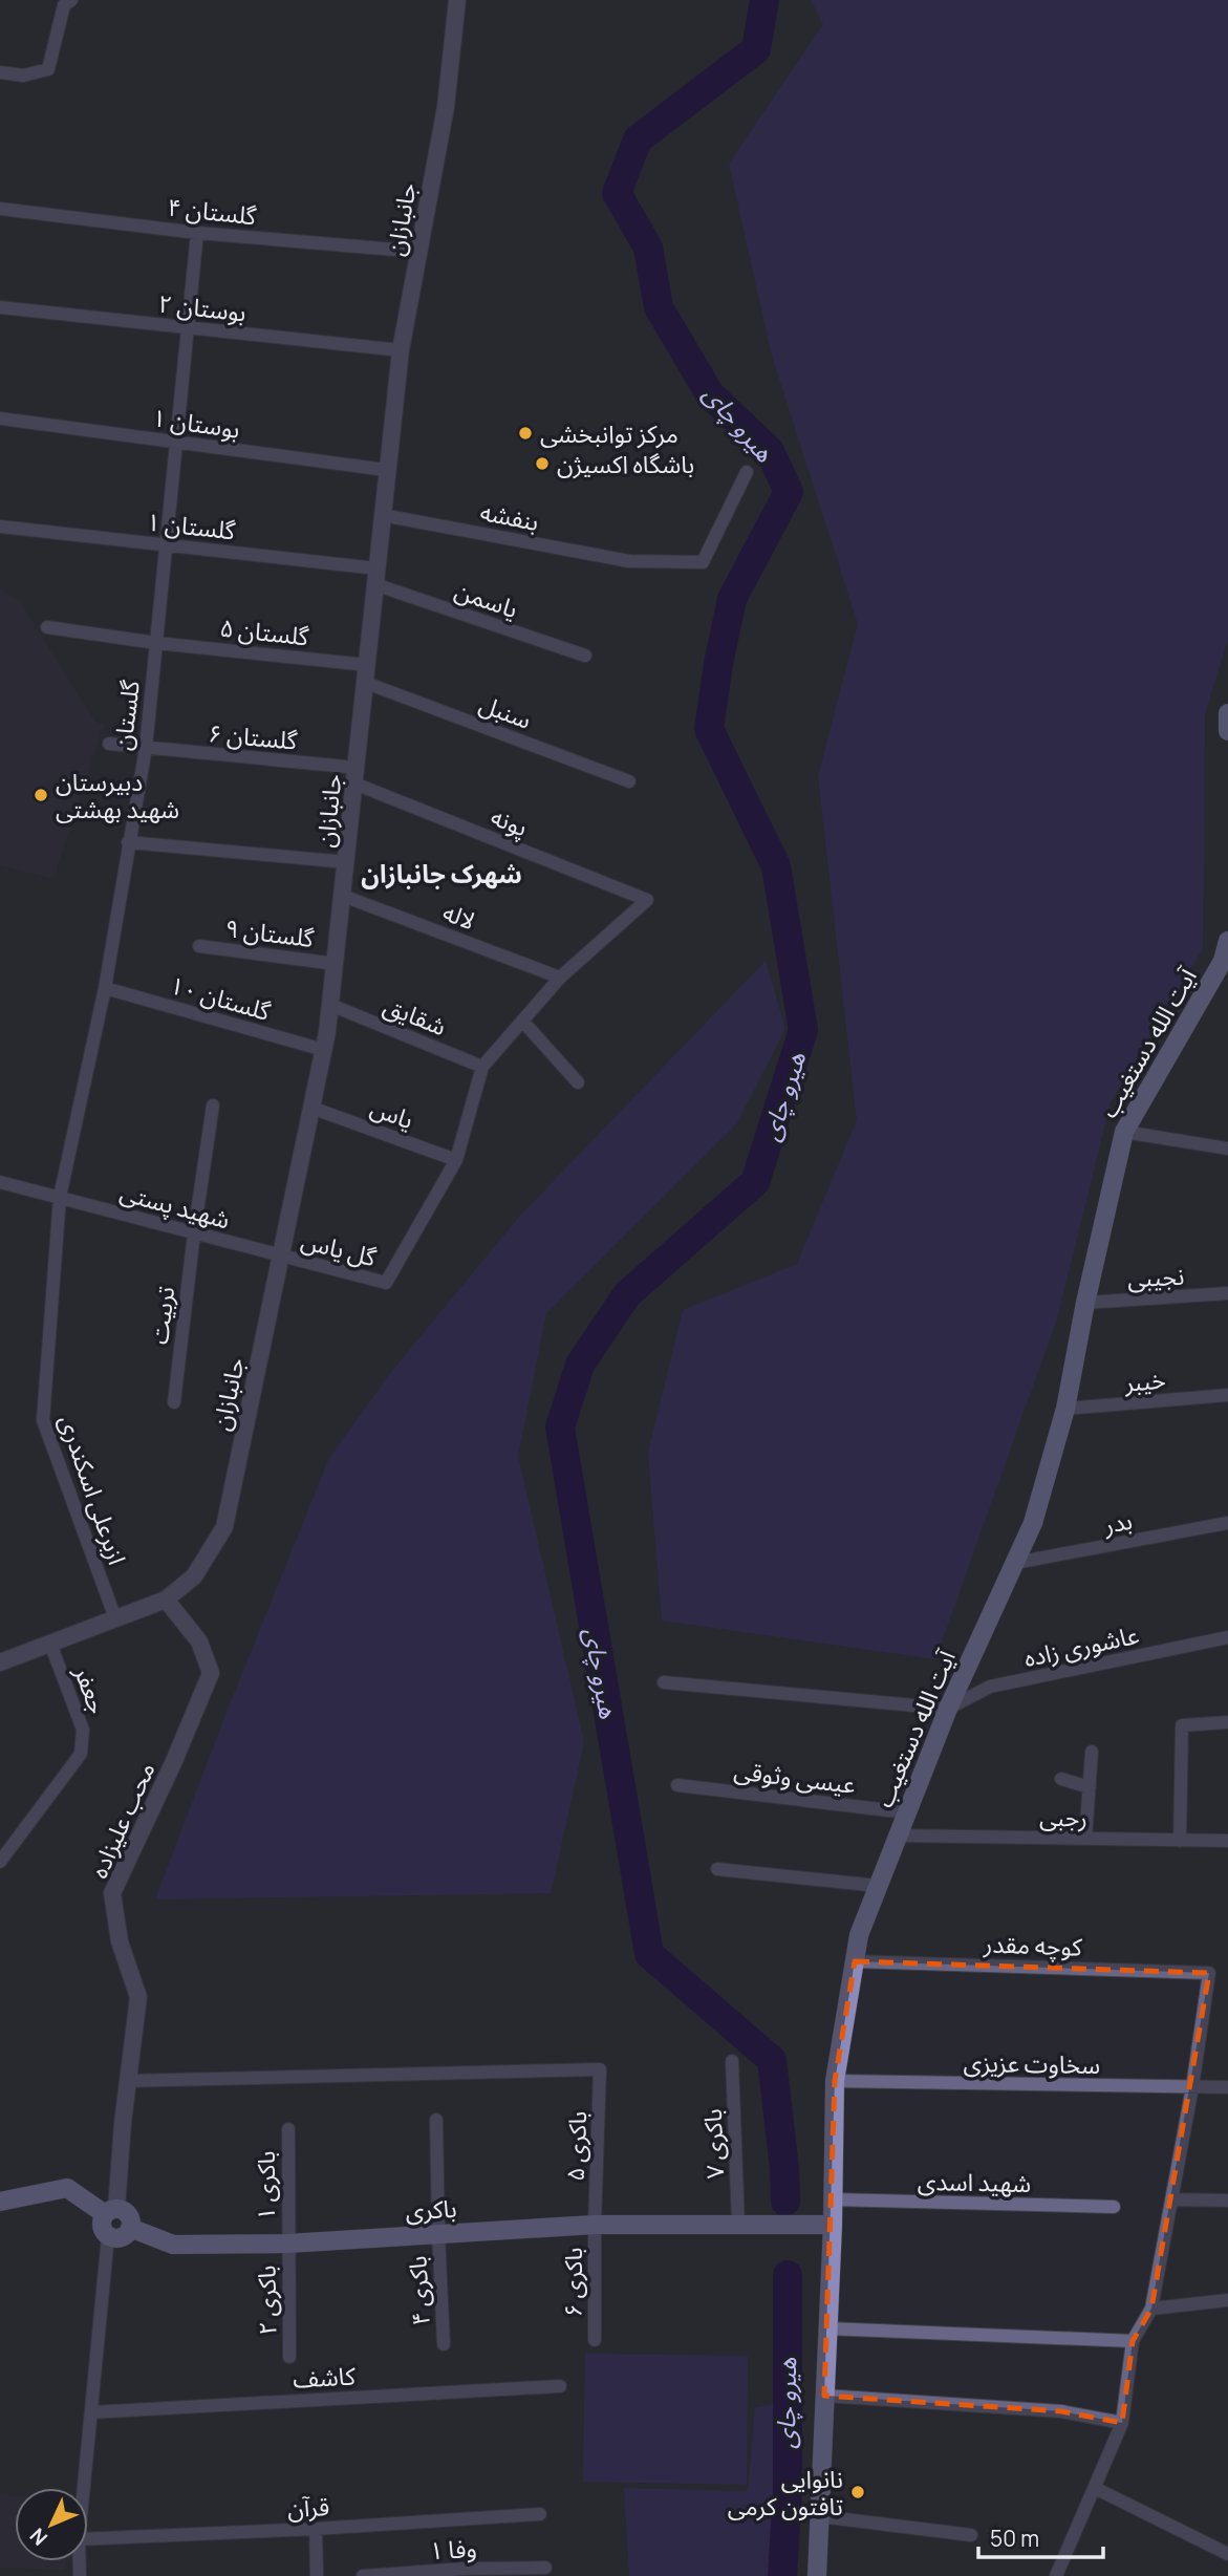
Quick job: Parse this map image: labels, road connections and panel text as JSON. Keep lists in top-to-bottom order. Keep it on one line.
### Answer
{"streets":{"main road":["آیت الله دستغیب","باکری"],"street":["گلستان ۴","جانبازان","بوستان ۲","بوستان ۱","بنفشه","گلستان ۱","یاسمن","گلستان ۵","سنبل","گلستان","گلستان ۶","پونه","لاله","گلستان ۹","گلستان ۱۰","شقایق","یاس","شهید پستی","گل یاس","نجیبی","تربیت","خیبر","ازبرعلی اسکندری","بدر","عاشوری زاده","جعفر","عیسی وثوقی","رجبی","محب علیزاده","کوچه مقدر","سخاوت عزیزی","باکری ۷","باکری ۵","شهید اسدی","باکری ۱","باکری ۶","باکری ۴","باکری ۲","کاشف","قرآن","وفا ۱"]},"crossings":[["گلستان ۴","جانبازان"],["گلستان ۴","گلستان"],["جانبازان","بوستان ۲"],["جانبازان","بوستان ۱"],["جانبازان","بنفشه"],["جانبازان","گلستان ۱"],["جانبازان","یاسمن"],["جانبازان","گلستان ۵"],["جانبازان","سنبل"],["جانبازان","گلستان ۶"],["جانبازان","پونه"],["جانبازان","لاله"],["جانبازان","گلستان ۹"],["جانبازان","گلستان ۱۰"],["جانبازان","شقایق"],["جانبازان","یاس"],["جانبازان","شهید پستی"],["جانبازان","گل یاس"],["جانبازان","ازبرعلی اسکندری"],["جانبازان","جعفر"],["جانبازان","محب علیزاده"],["بوستان ۲","گلستان"],["بوستان ۱","گلستان"],["گلستان ۱","یاسمن"],["گلستان ۱","گلستان"],["گلستان ۵","گلستان"],["گلستان","گلستان ۶"],["گلستان","گلستان ۱۰"],["گلستان","شهید پستی"],["گلستان","ازبرعلی اسکندری"],["گلستان ۶","پونه"],["پونه","لاله"],["آیت الله دستغیب","نجیبی"],["آیت الله دستغیب","خیبر"],["آیت الله دستغیب","بدر"],["آیت الله دستغیب","عاشوری زاده"],["آیت الله دستغیب","عیسی وثوقی"],["آیت الله دستغیب","رجبی"],["آیت الله دستغیب","کوچه مقدر"],["آیت الله دستغیب","سخاوت عزیزی"],["آیت الله دستغیب","شهید اسدی"],["آیت الله دستغیب","باکری"],["یاس","گل یاس"],["شهید پستی","گل یاس"],["شهید پستی","تربیت"],["شهید پستی","ازبرعلی اسکندری"],["محب علیزاده","باکری ۵"],["محب علیزاده","باکری"],["کوچه مقدر","سخاوت عزیزی"],["باکری ۷","باکری"],["باکری ۵","باکری"],["باکری ۵","باکری ۶"],["باکری ۱","باکری"],["باکری ۱","باکری ۲"],["باکری","باکری ۶"],["باکری","باکری ۴"],["باکری","باکری ۲"]],"districts":["شهرک جانبازان"],"water":["هیرو چای"],"places":["مرکز توانبخشی","باشگاه اکسیژن","دبیرستان شهید بهشتی","نانوایی تافتون کرمی"],"scale_bar":"50 m","north":"bottom left"}
